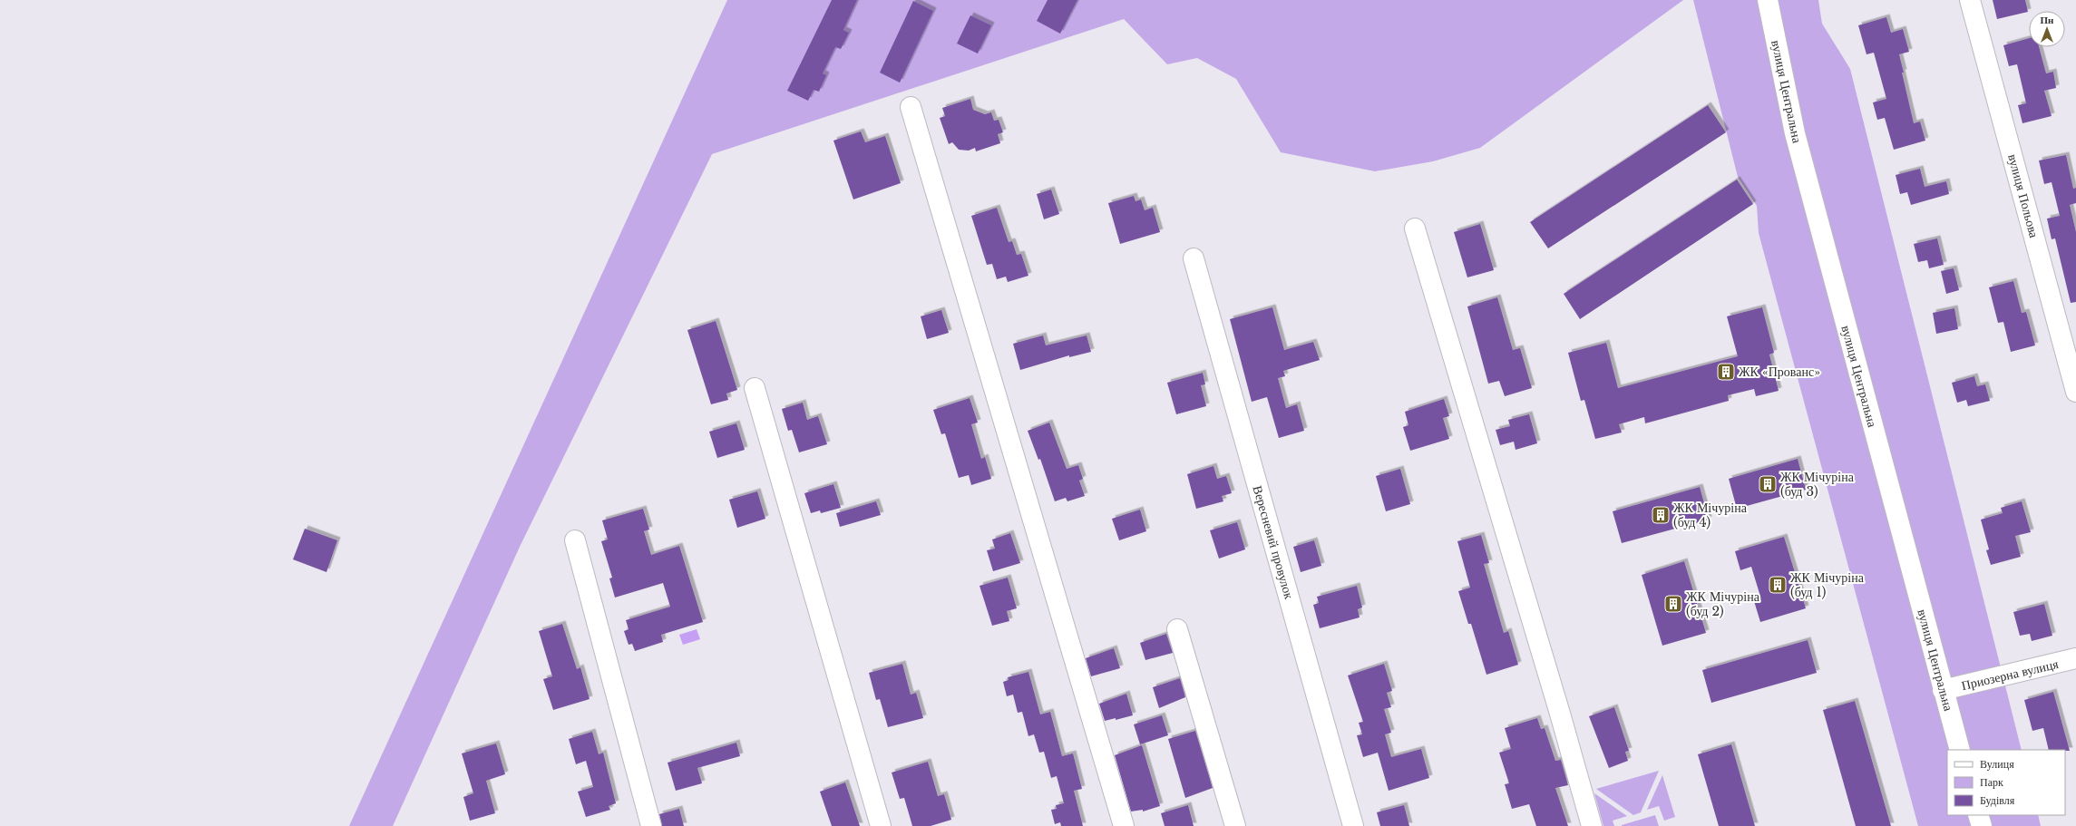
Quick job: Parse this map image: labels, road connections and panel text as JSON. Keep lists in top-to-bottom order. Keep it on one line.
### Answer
{"streets":{"street":["вулиця Центральна","вулиця Польова","Вересневий провулок","Приозерна вулиця"]},"crossings":[["вулиця Центральна","Приозерна вулиця"]],"places":{"building":["ЖК «Прованс»","ЖК Мічуріна (буд 3)","ЖК Мічуріна (буд 4)","ЖК Мічуріна (буд 1)","ЖК Мічуріна (буд 2)"]},"legend":["Вулиця","Парк","Будівля"],"north":"top"}
